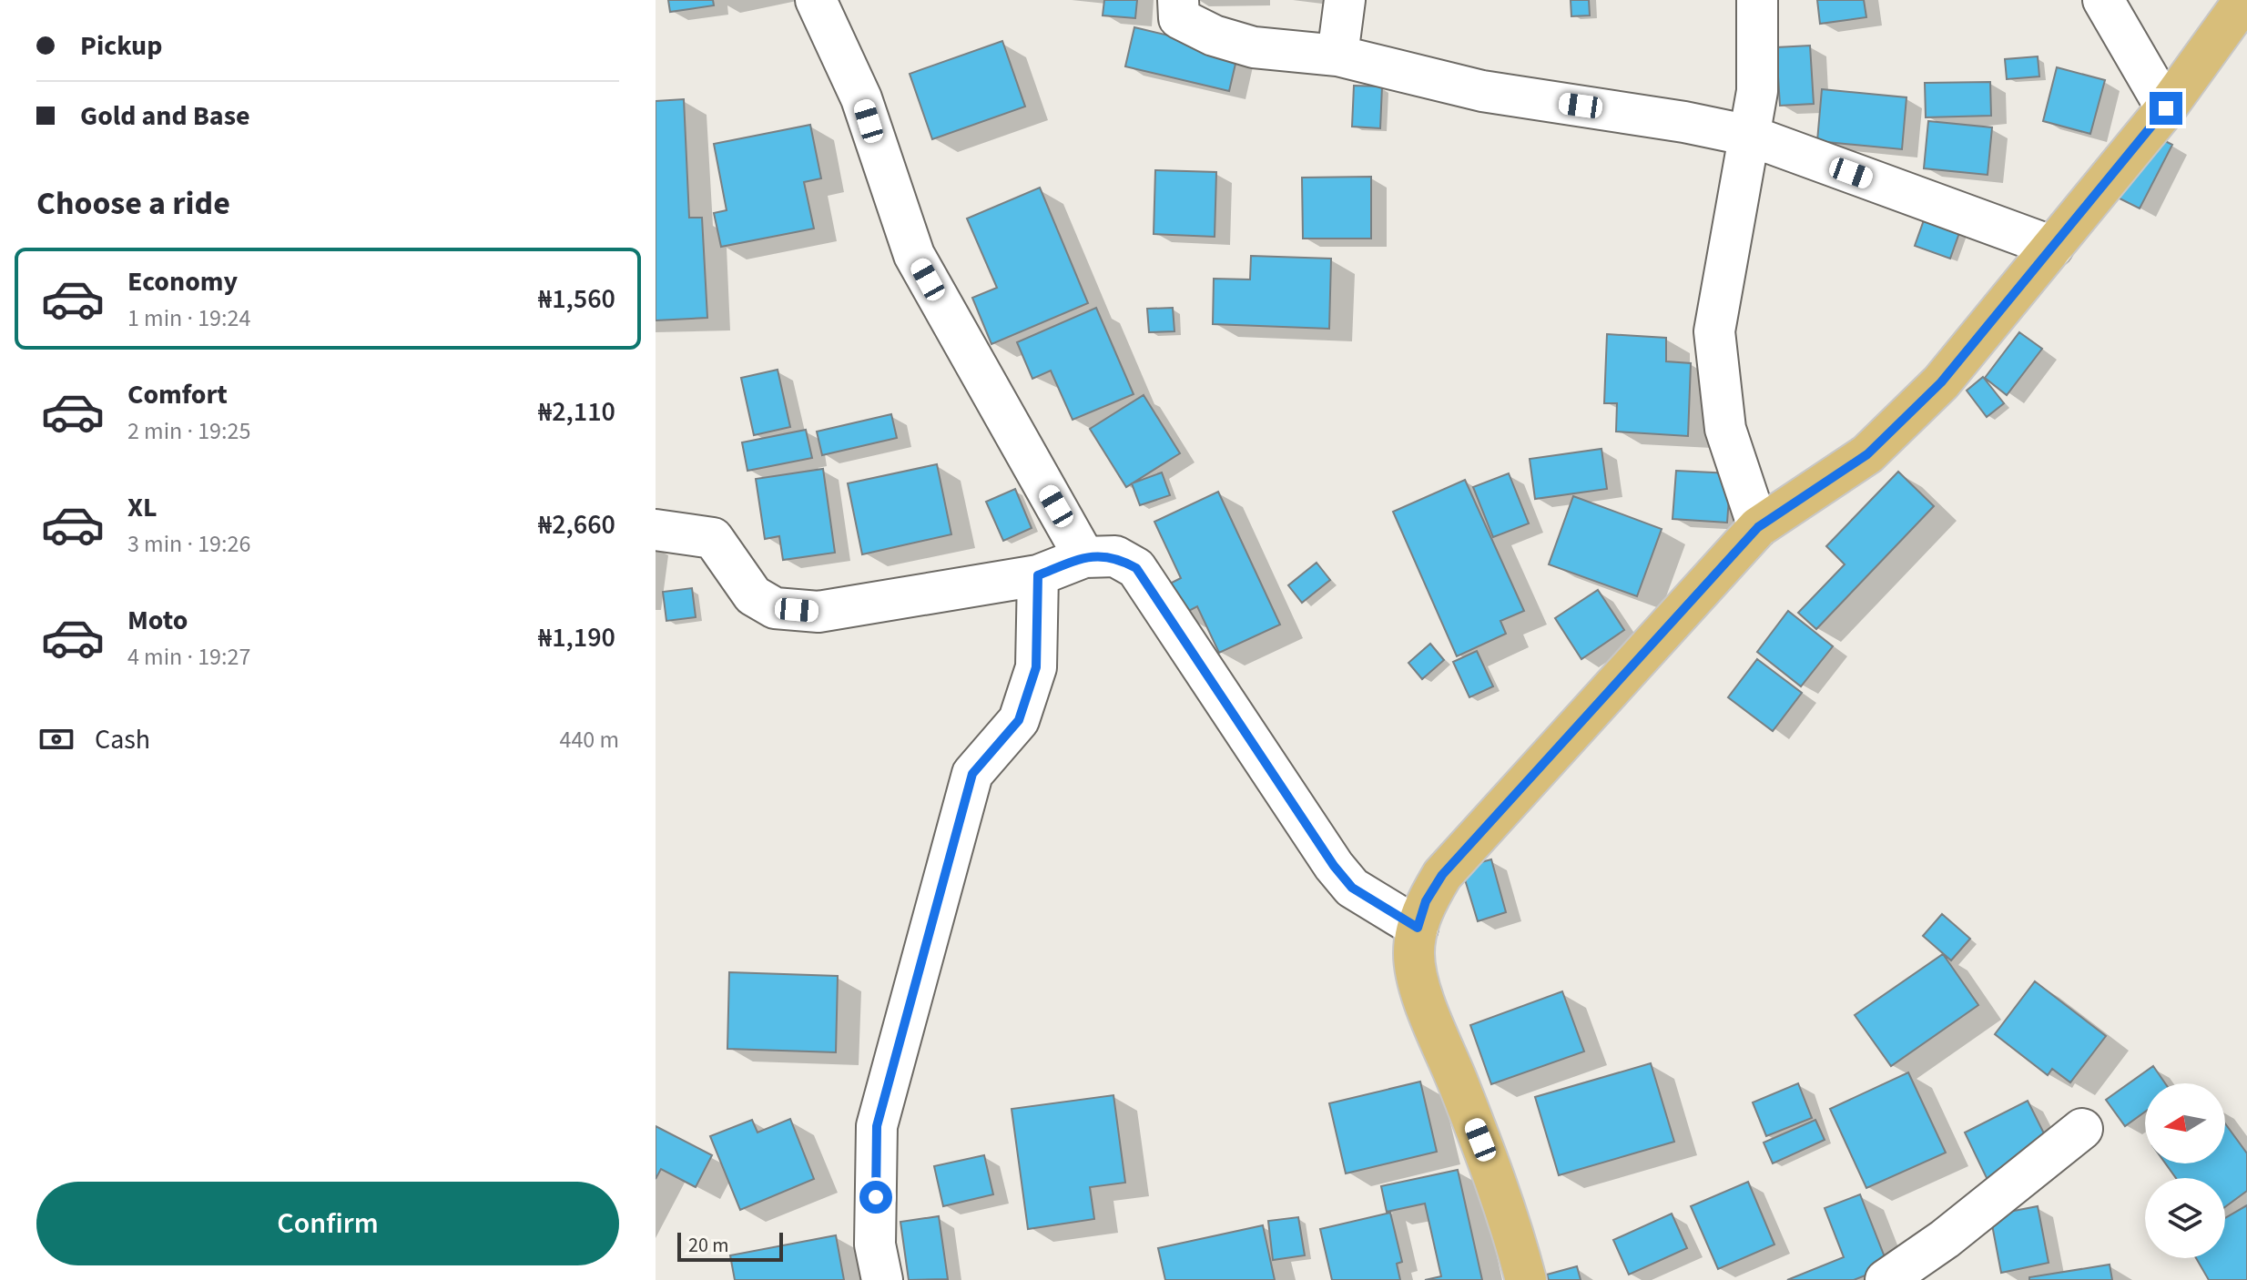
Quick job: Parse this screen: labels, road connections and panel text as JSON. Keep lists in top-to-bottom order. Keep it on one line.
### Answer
{"scale_bar":"20 m","north":"left","page":{"banner":["Pickup","Gold and Base"],"heading":"Choose a ride","list":[{"name":"Economy","note":"1 min · 19:24","value":"₦1,560"},{"name":"Comfort","note":"2 min · 19:25","value":"₦2,110"},{"name":"XL","note":"3 min · 19:26","value":"₦2,660"},{"name":"Moto","note":"4 min · 19:27","value":"₦1,190"}],"pay":["Cash","440 m"],"buttons":"Confirm","scale":"20 m"}}
